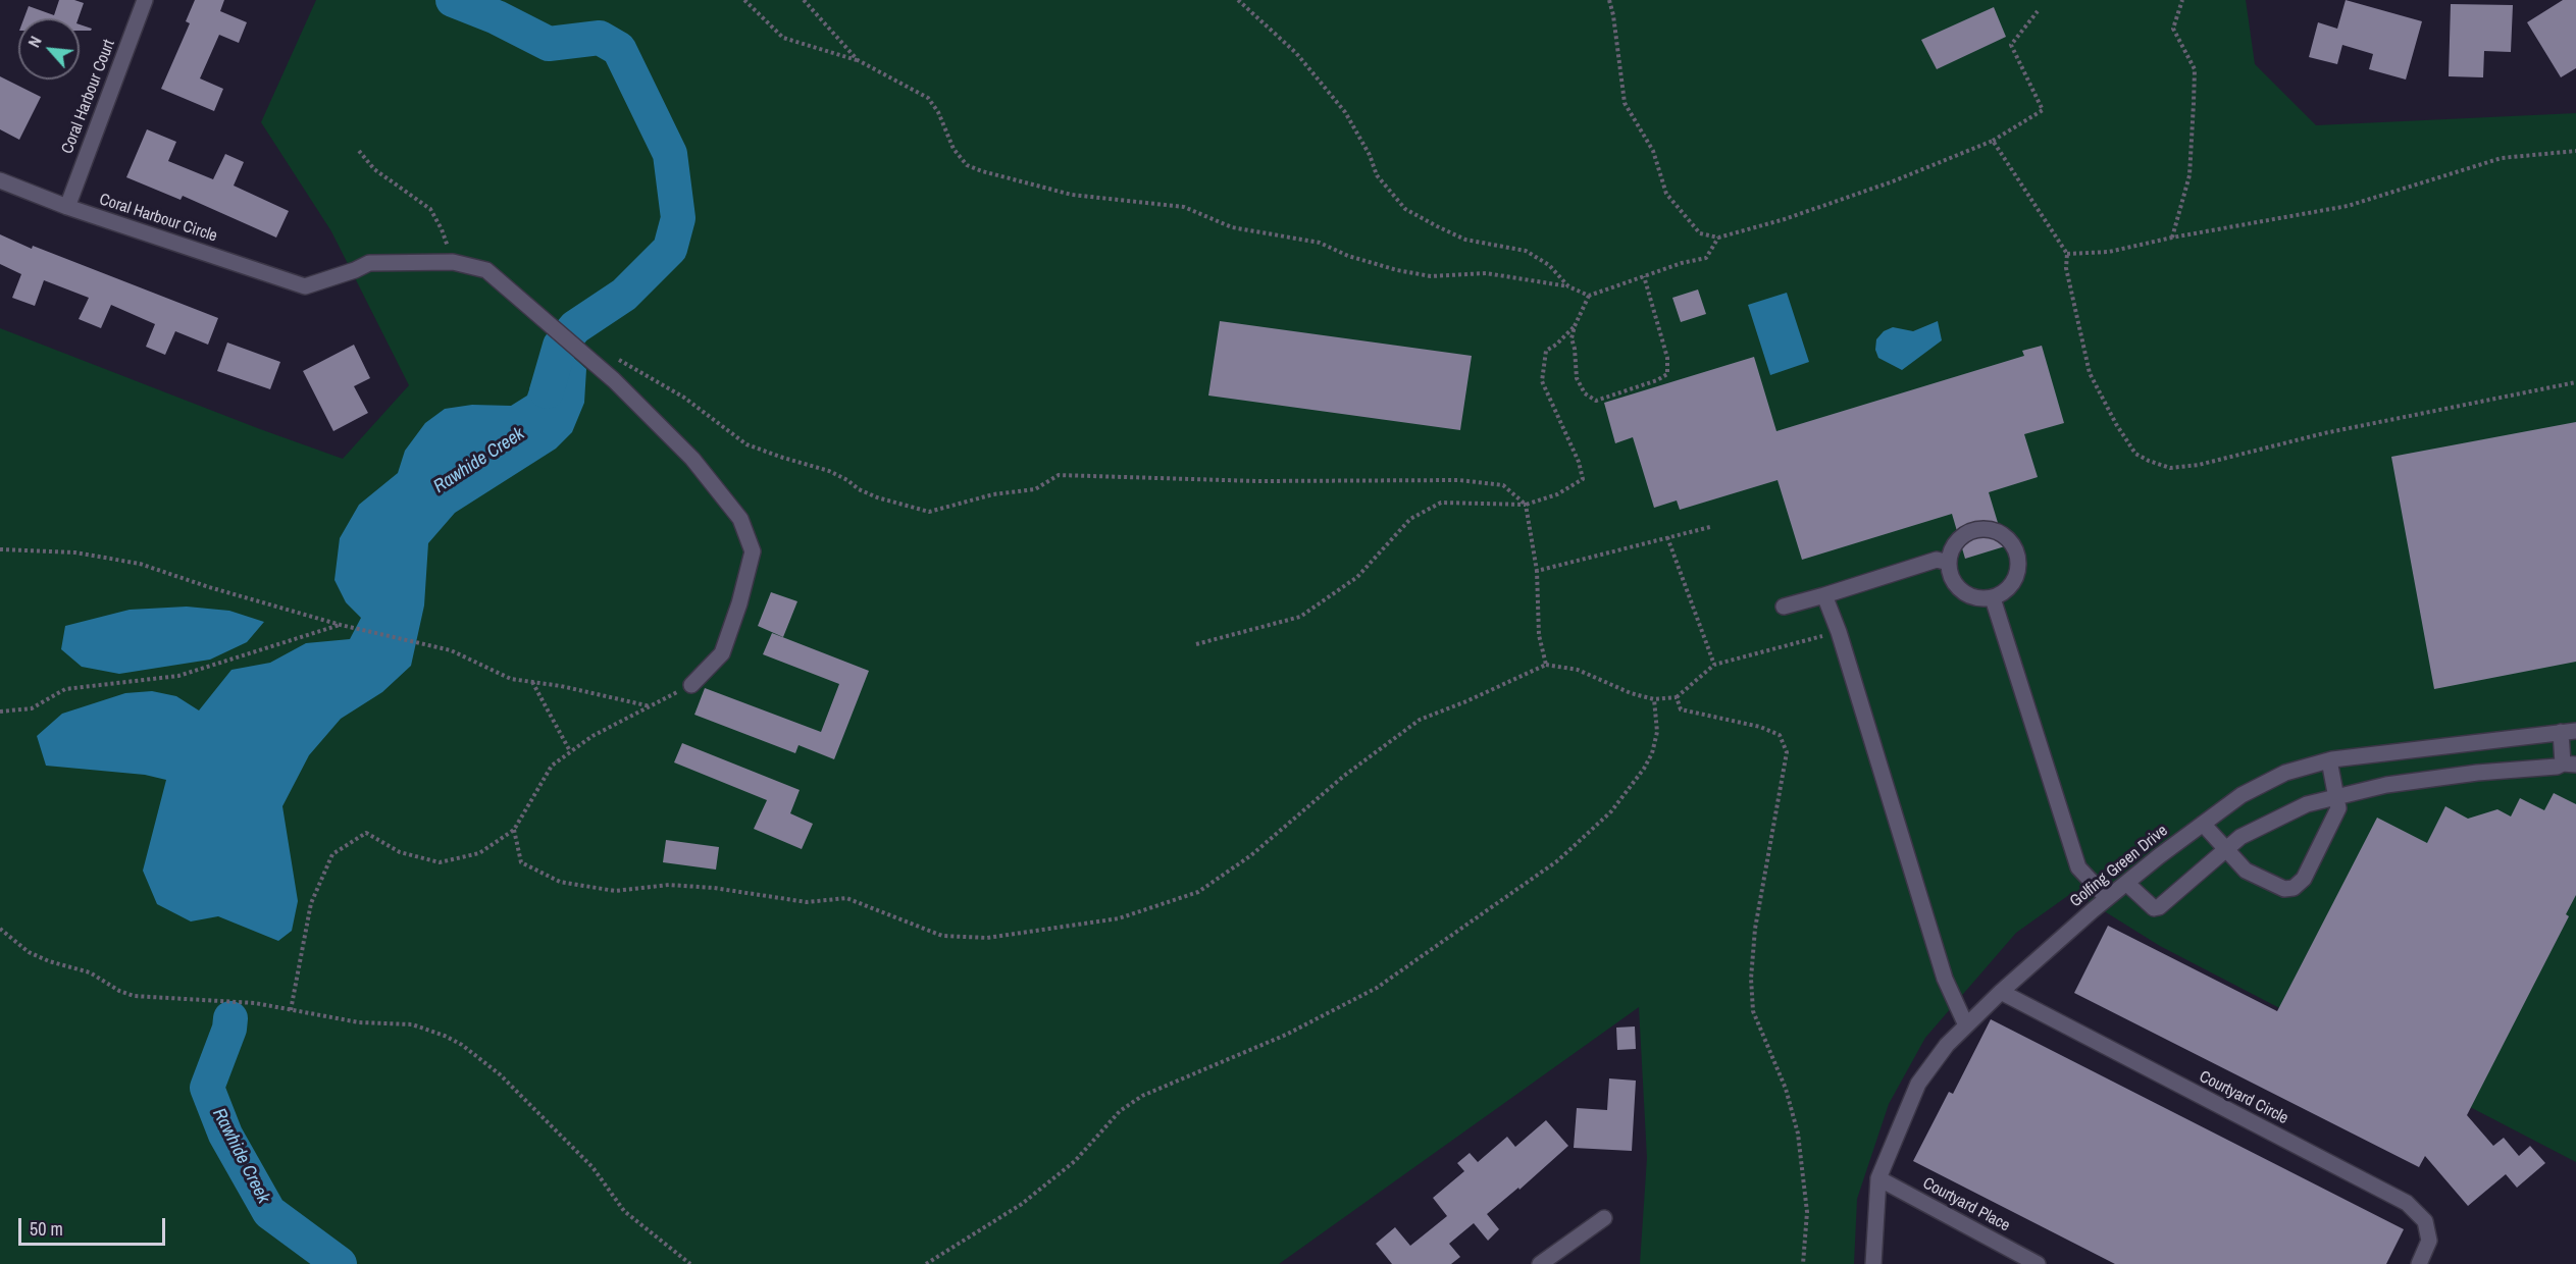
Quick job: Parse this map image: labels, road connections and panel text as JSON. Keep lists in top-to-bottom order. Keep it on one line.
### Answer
{"streets":{"street":["Coral Harbour Court","Coral Harbour Circle","Golfing Green Drive","Courtyard Circle","Courtyard Place"]},"crossings":[["Coral Harbour Court","Coral Harbour Circle"],["Golfing Green Drive","Courtyard Circle"],["Golfing Green Drive","Courtyard Place"]],"water":["Rawhide Creek"],"scale_bar":"50 m","north":"top left"}
